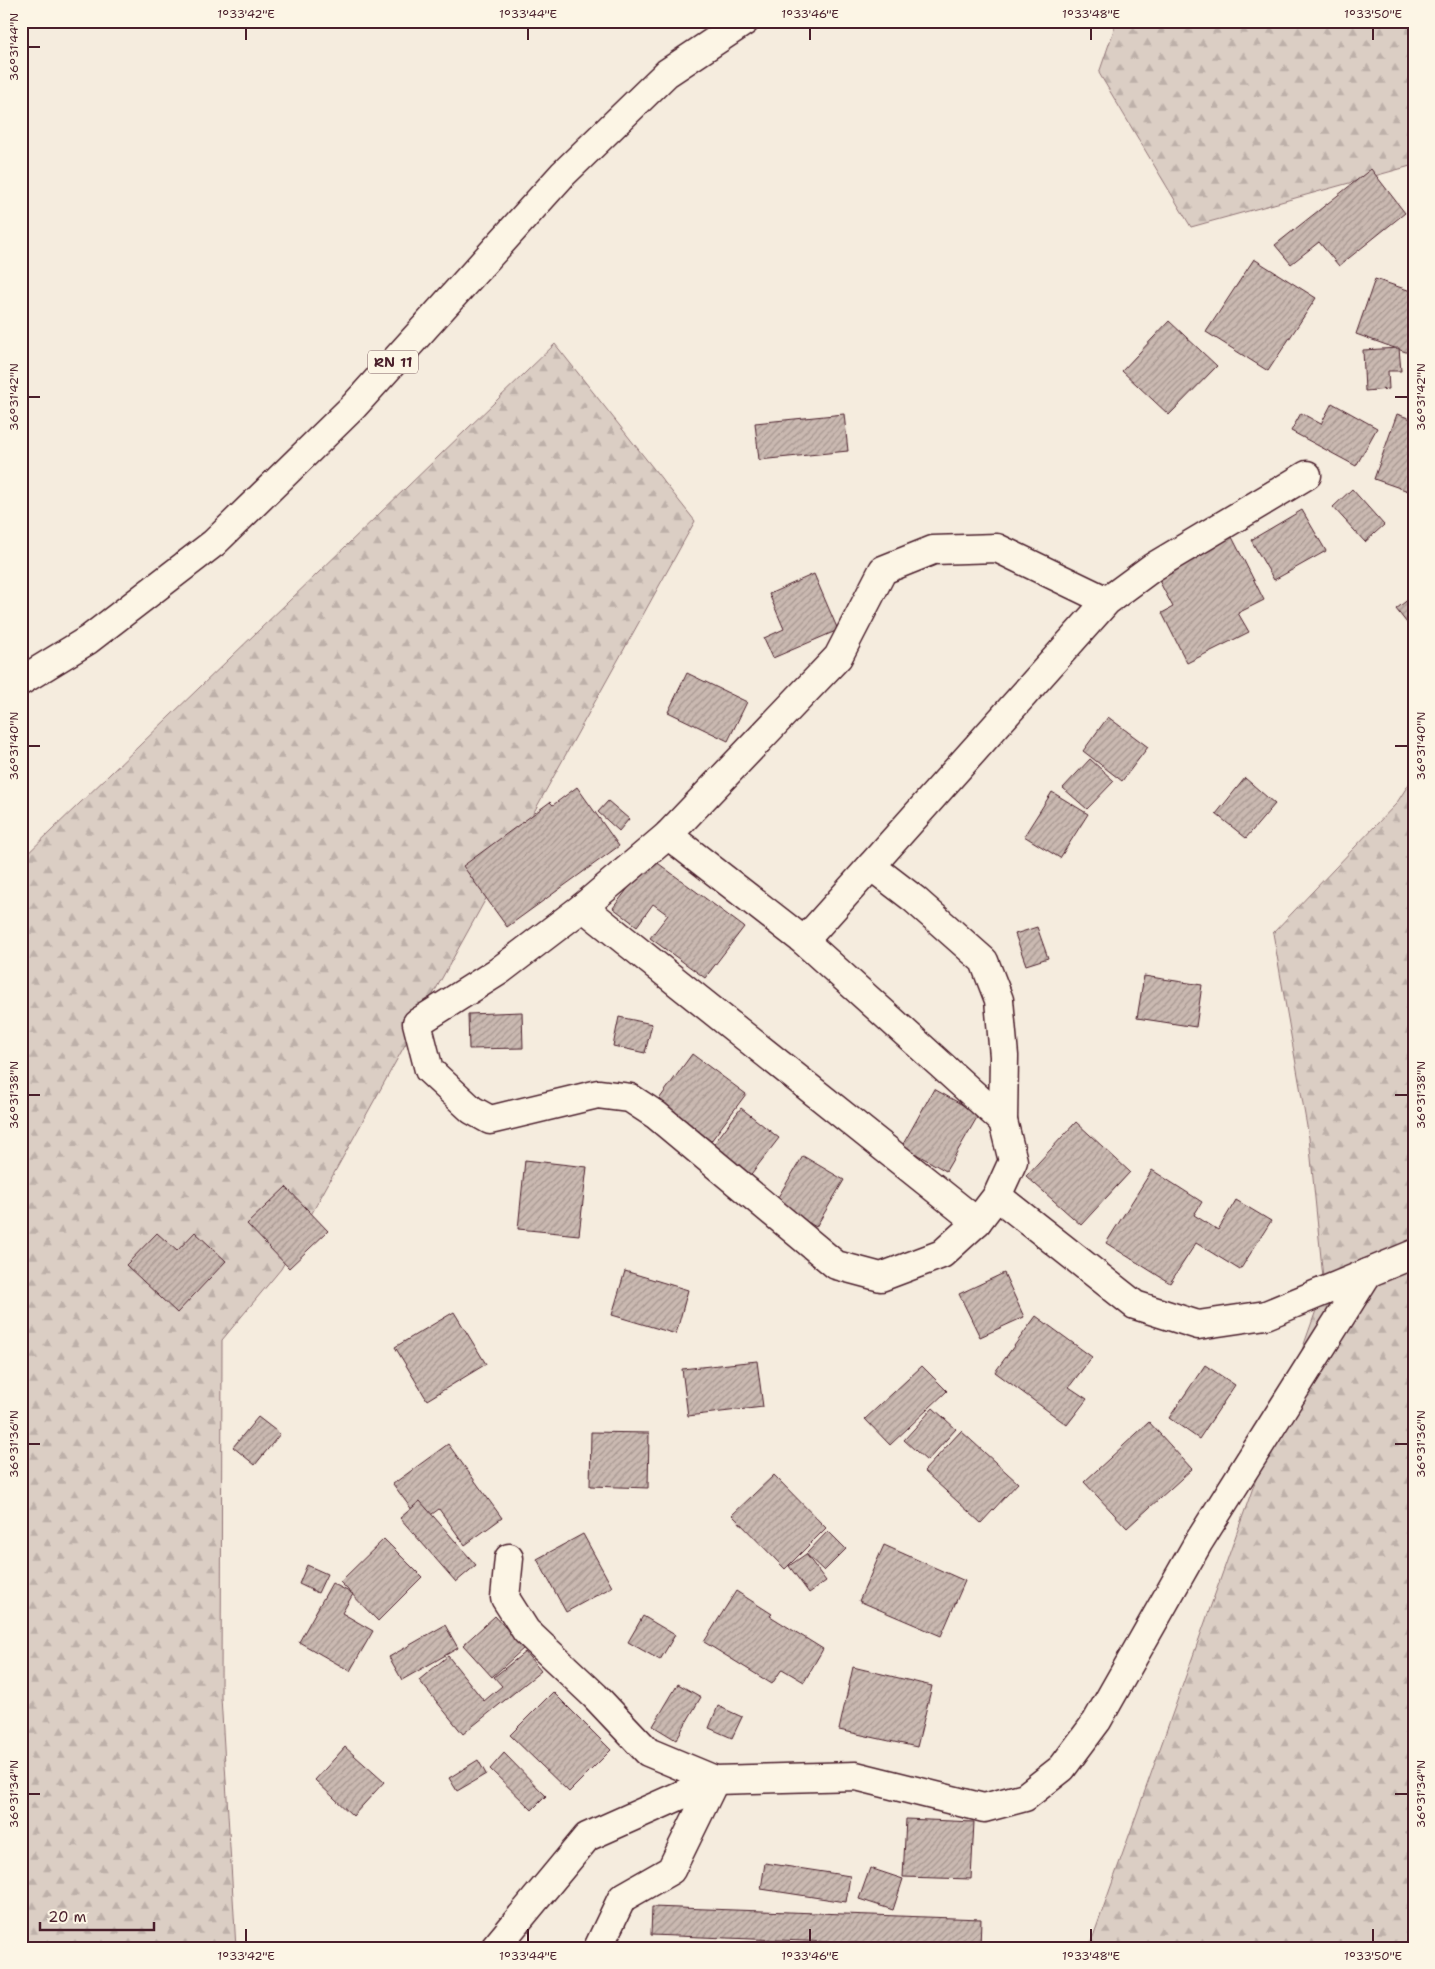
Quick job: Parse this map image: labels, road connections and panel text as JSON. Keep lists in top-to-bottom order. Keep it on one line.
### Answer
{"streets":{"street":["RN 11"]},"scale_bar":"20 m","coordinates":["1°33'42\"E","1°33'44\"E","1°33'46\"E","1°33'48\"E","1°33'50\"E","36°31'44\"N","36°31'42\"N","36°31'40\"N","36°31'38\"N","36°31'36\"N","36°31'34\"N"]}
